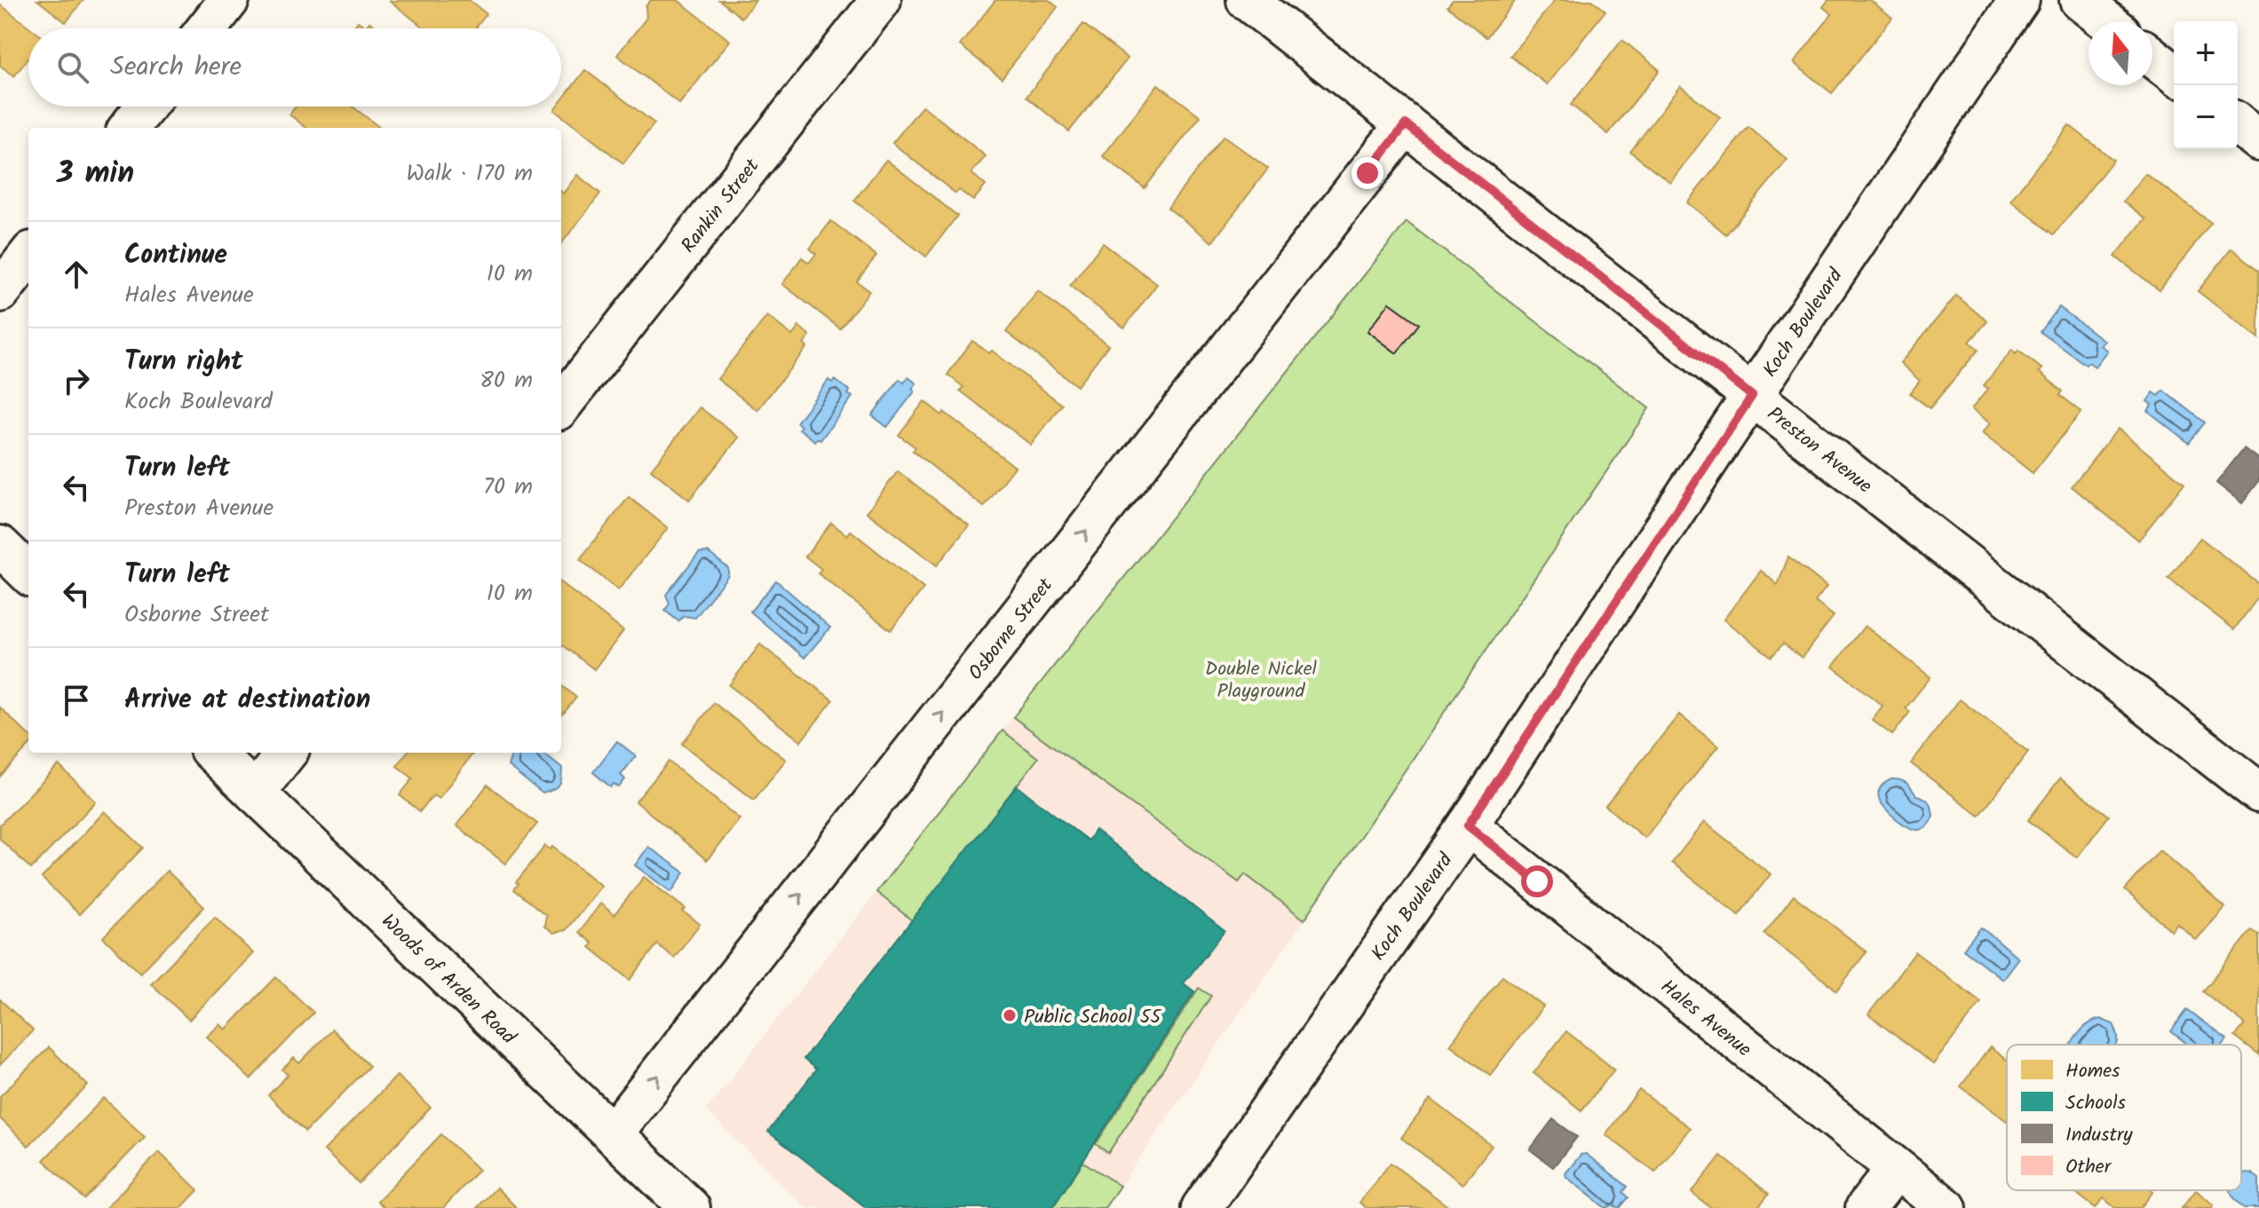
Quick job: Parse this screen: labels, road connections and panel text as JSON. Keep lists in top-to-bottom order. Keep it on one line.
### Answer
{"streets":{"street":["Rankin Street","Koch Boulevard","Preston Avenue","Osborne Street","Woods of Arden Road","Hales Avenue"]},"crossings":[["Koch Boulevard","Preston Avenue"],["Koch Boulevard","Hales Avenue"],["Preston Avenue","Osborne Street"],["Osborne Street","Woods of Arden Road"]],"one_way":["Osborne Street"],"parks":["Double Nickel Playground"],"places":["Public School 55"],"legend":["Homes","Schools","Industry","Other"],"north":"top","page":{"map_buttons":["+","−"],"search":"Search here","heading":["3 min","Walk · 170 m"],"list":[["Continue","Hales Avenue","10 m"],["Turn right","Koch Boulevard","80 m"],["Turn left","Preston Avenue","70 m"],["Turn left","Osborne Street","10 m"],"Arrive at destination"]}}
